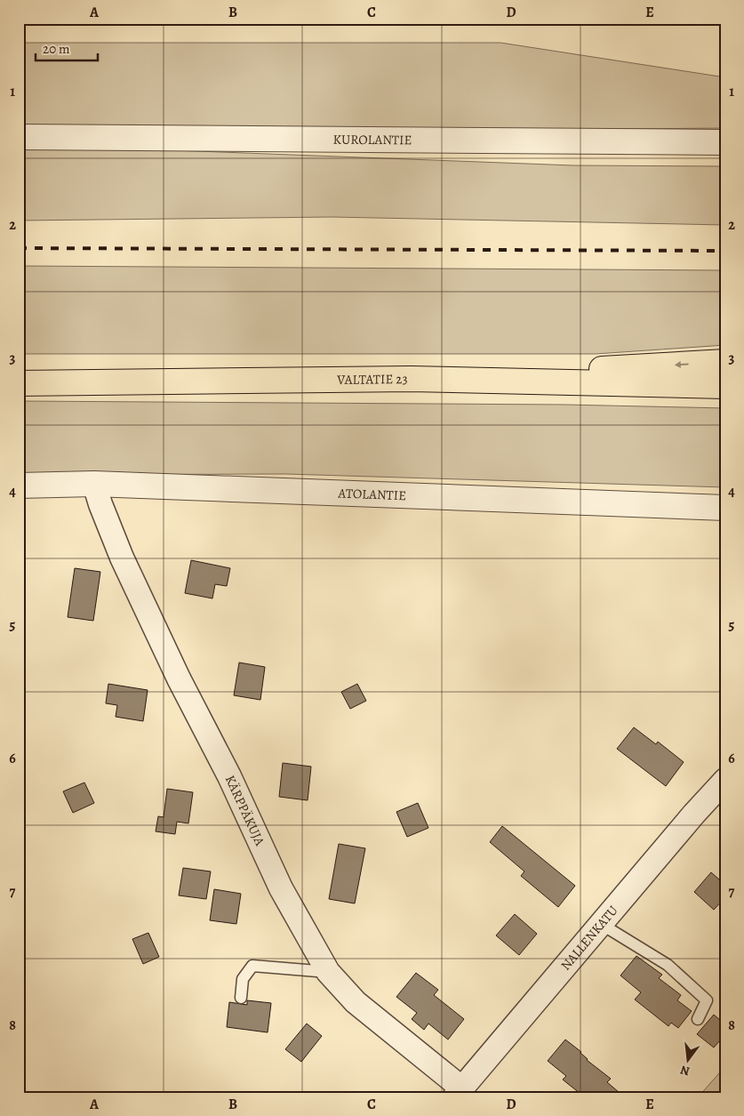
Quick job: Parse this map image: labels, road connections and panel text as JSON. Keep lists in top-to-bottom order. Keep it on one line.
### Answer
{"streets":{"highway":["VALTATIE 23"],"street":["KUROLANTIE","ATOLANTIE","KÄRPPÄKUJA","NALLENKATU"]},"crossings":[["ATOLANTIE","KÄRPPÄKUJA"],["KÄRPPÄKUJA","NALLENKATU"]],"scale_bar":"20 m","north":"bottom","grid":{"columns":["A","B","C","D","E"],"rows":["1","2","3","4","5","6","7","8"]}}
